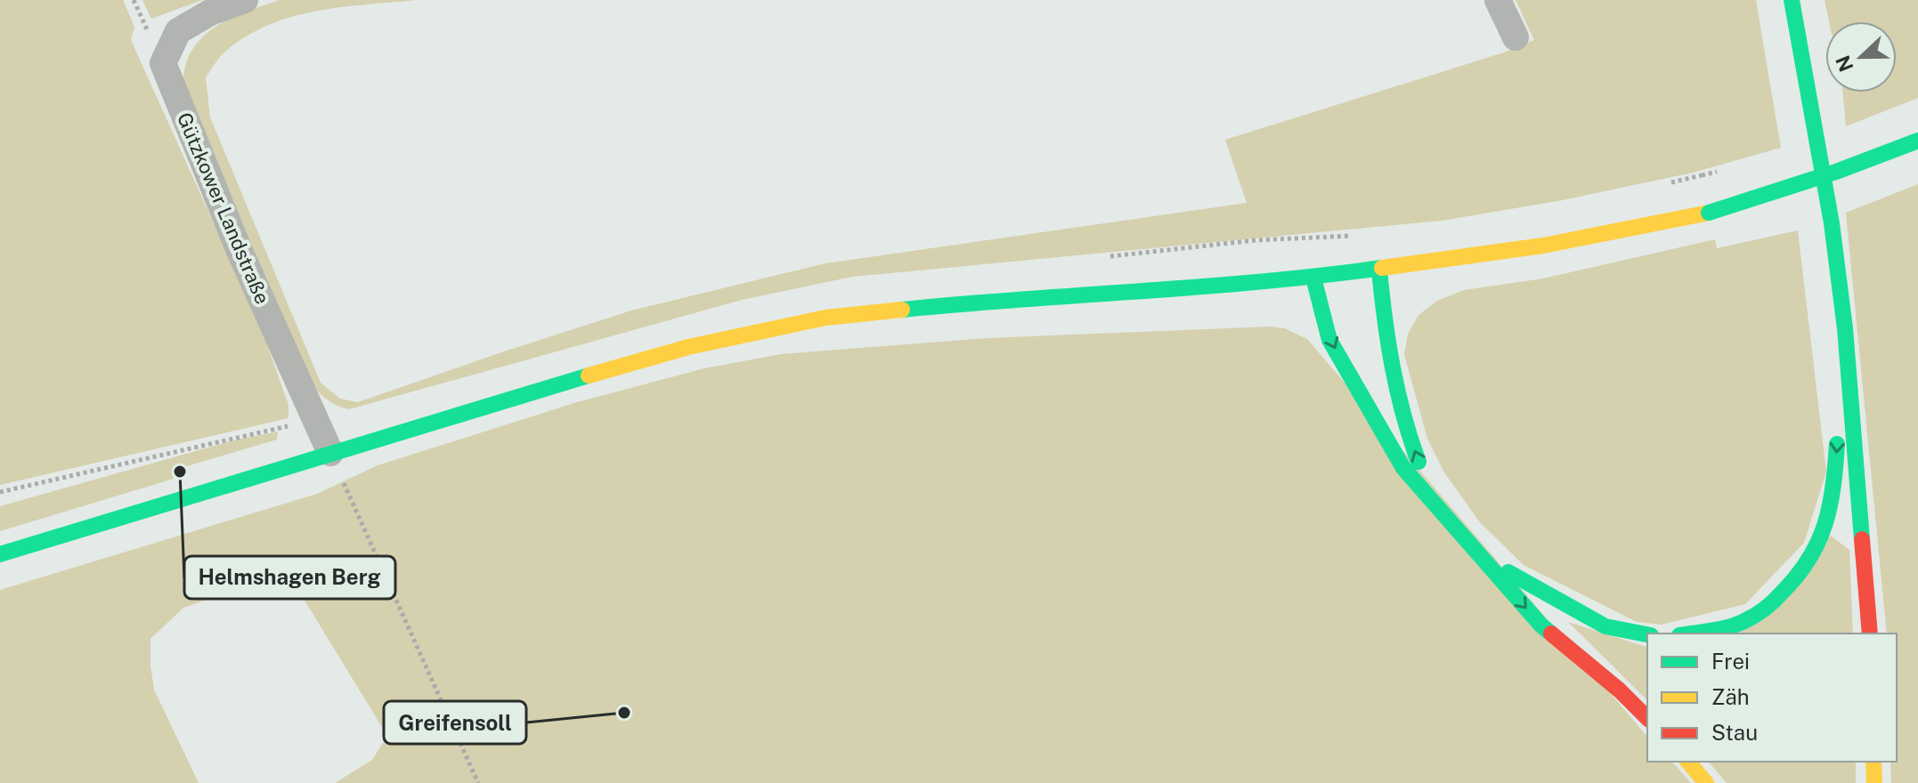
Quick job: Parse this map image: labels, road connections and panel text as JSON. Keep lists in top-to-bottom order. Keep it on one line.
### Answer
{"streets":{"street":["Gützkower Landstraße"]},"places":["Helmshagen Berg","Greifensoll"],"legend":["Frei","Zäh","Stau"],"north":"left"}
